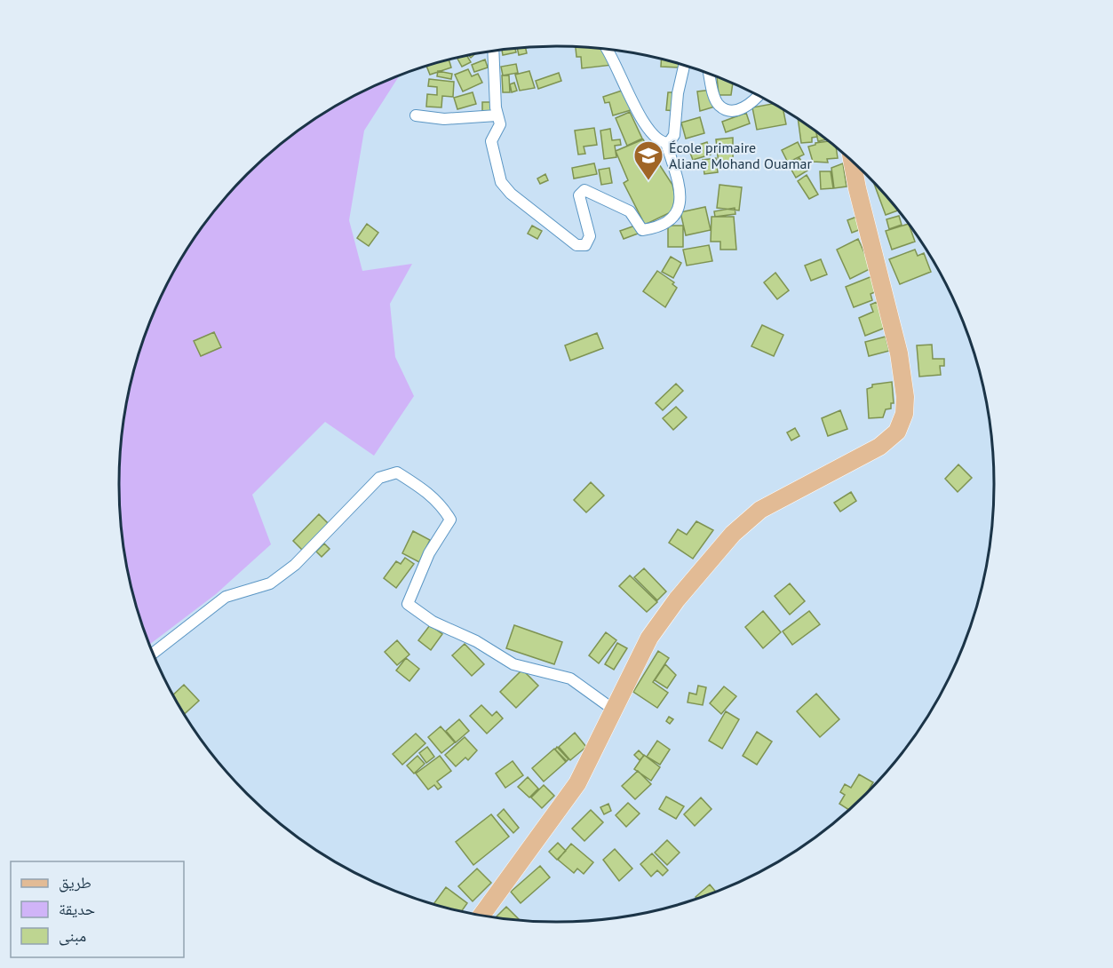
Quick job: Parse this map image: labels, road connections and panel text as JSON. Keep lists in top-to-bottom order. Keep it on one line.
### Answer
{"places":{"school or university":["École primaire Aliane Mohand Ouamar"]},"legend":["طريق","حديقة","مبنى"]}
